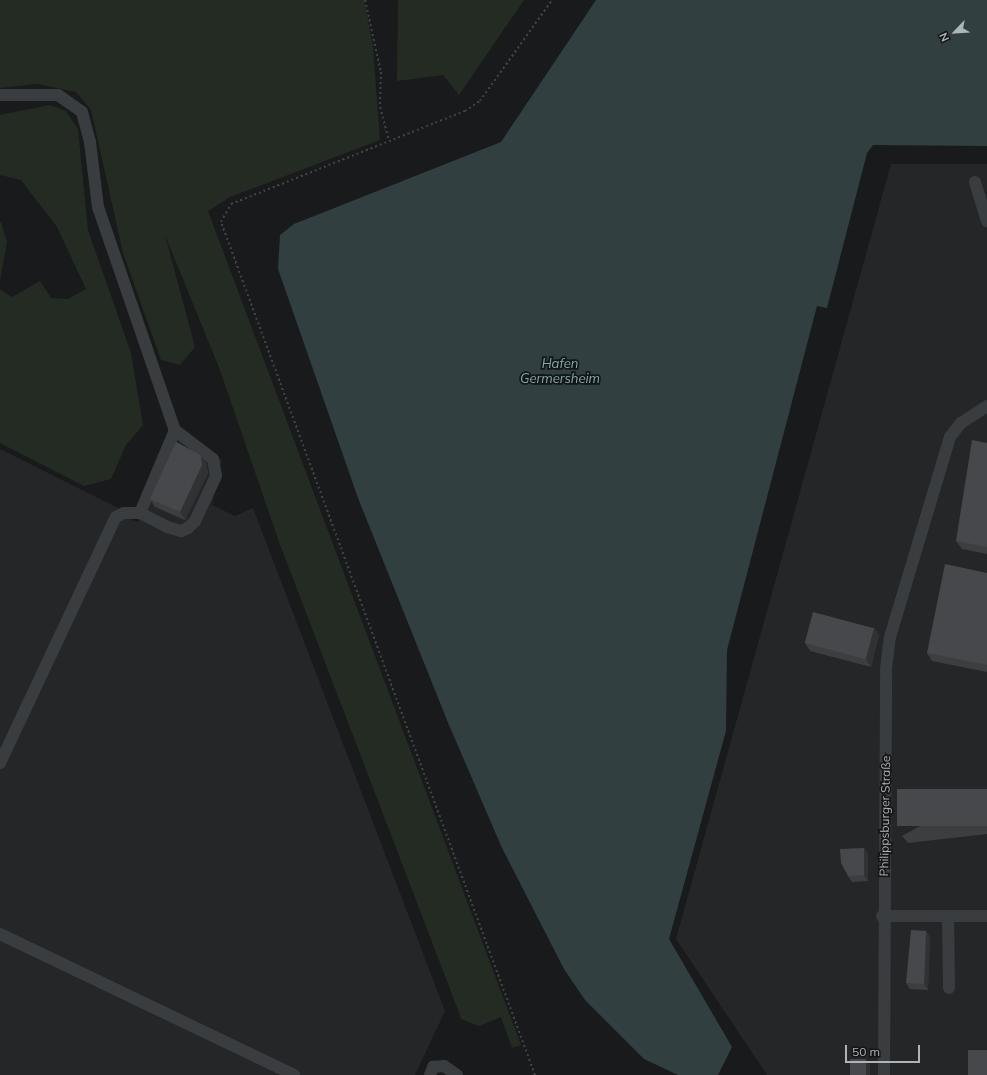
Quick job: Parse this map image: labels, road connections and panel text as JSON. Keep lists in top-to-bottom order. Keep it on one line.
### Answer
{"streets":{"lane":["Philippsburger Straße"]},"water":["Hafen Germersheim"],"scale_bar":"50 m","north":"bottom left"}
